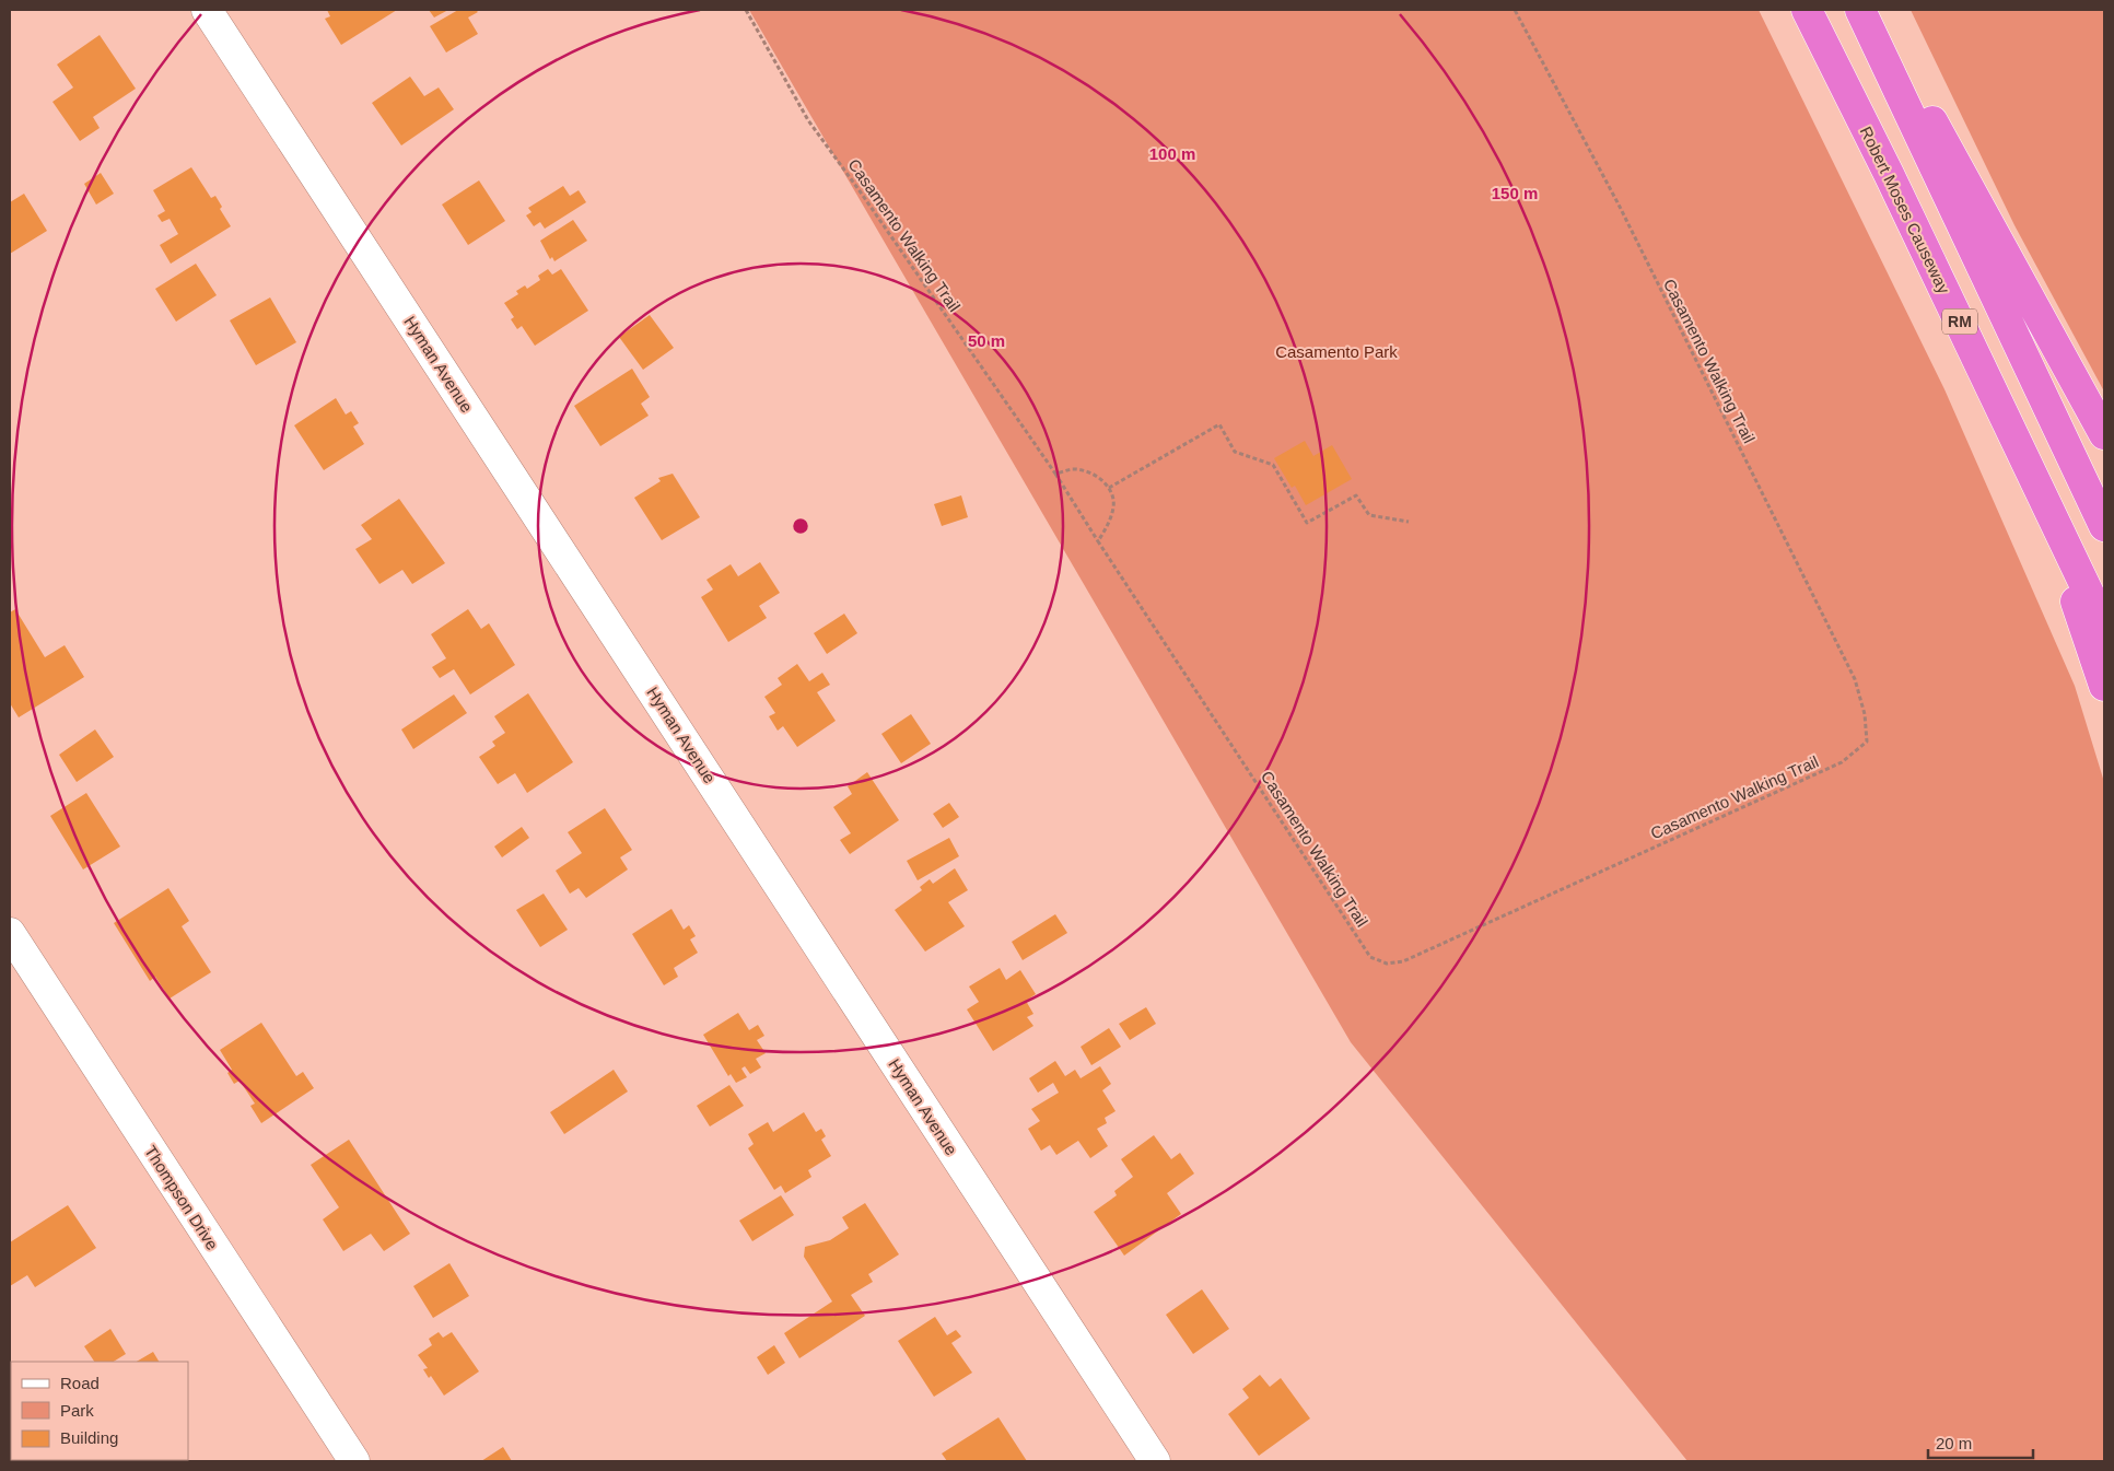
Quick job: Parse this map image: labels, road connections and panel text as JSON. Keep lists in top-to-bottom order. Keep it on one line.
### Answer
{"streets":{"highway":["Robert Moses Causeway","RM"],"street":["Hyman Avenue","Thompson Drive"],"path":["Casamento Walking Trail"]},"parks":["Casamento Park"],"legend":["Road","Park","Building"],"scale_bar":"20 m","rings":["100 m","150 m","50 m"]}
